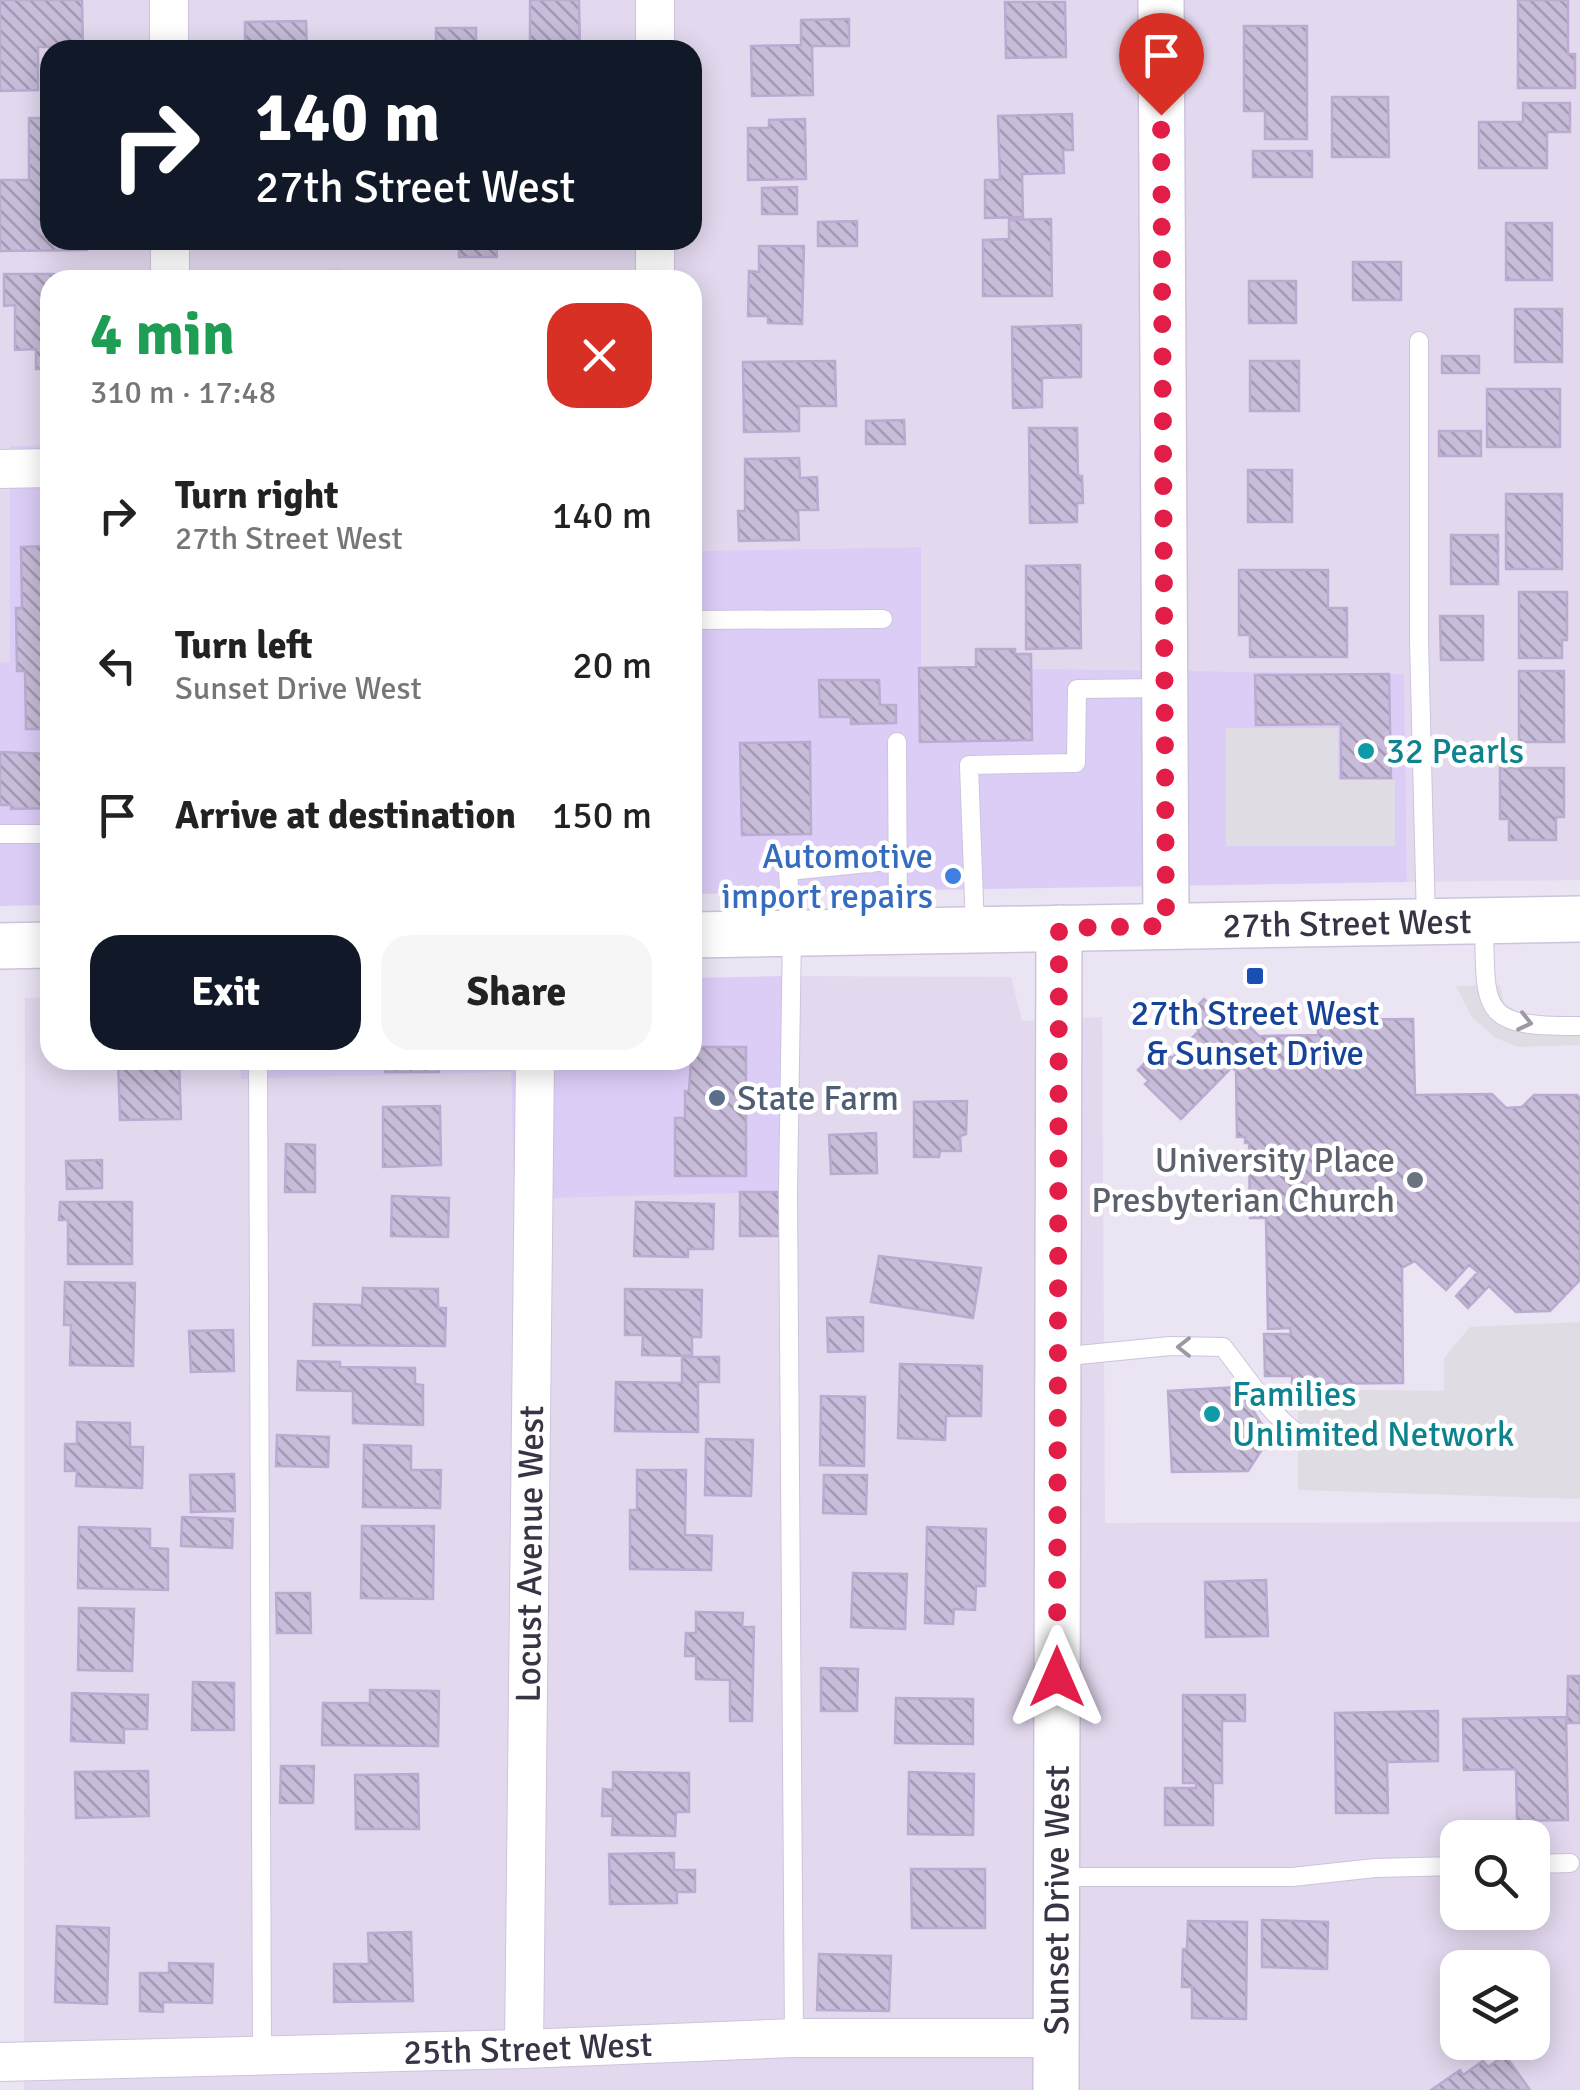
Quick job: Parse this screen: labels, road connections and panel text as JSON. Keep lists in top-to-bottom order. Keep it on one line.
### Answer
{"streets":{"street":["27th Street West","Locust Avenue West","Sunset Drive West","25th Street West"]},"crossings":[["27th Street West","Sunset Drive West"],["Locust Avenue West","25th Street West"],["Sunset Drive West","25th Street West"]],"places":{"other":["32 Pearls","Automotive import repairs","State Farm","University Place Presbyterian Church","Families Unlimited Network"],"transit":["27th Street West & Sunset Drive"]},"page":{"turn":["140 m","27th Street West"],"heading":["4 min","310 m · 17:48"],"list":[{"name":"Turn right","note":"27th Street West","value":"140 m"},{"name":"Turn left","note":"Sunset Drive West","value":"20 m"},{"name":"Arrive at destination","value":"150 m"}],"buttons":["Exit","Share"]}}
